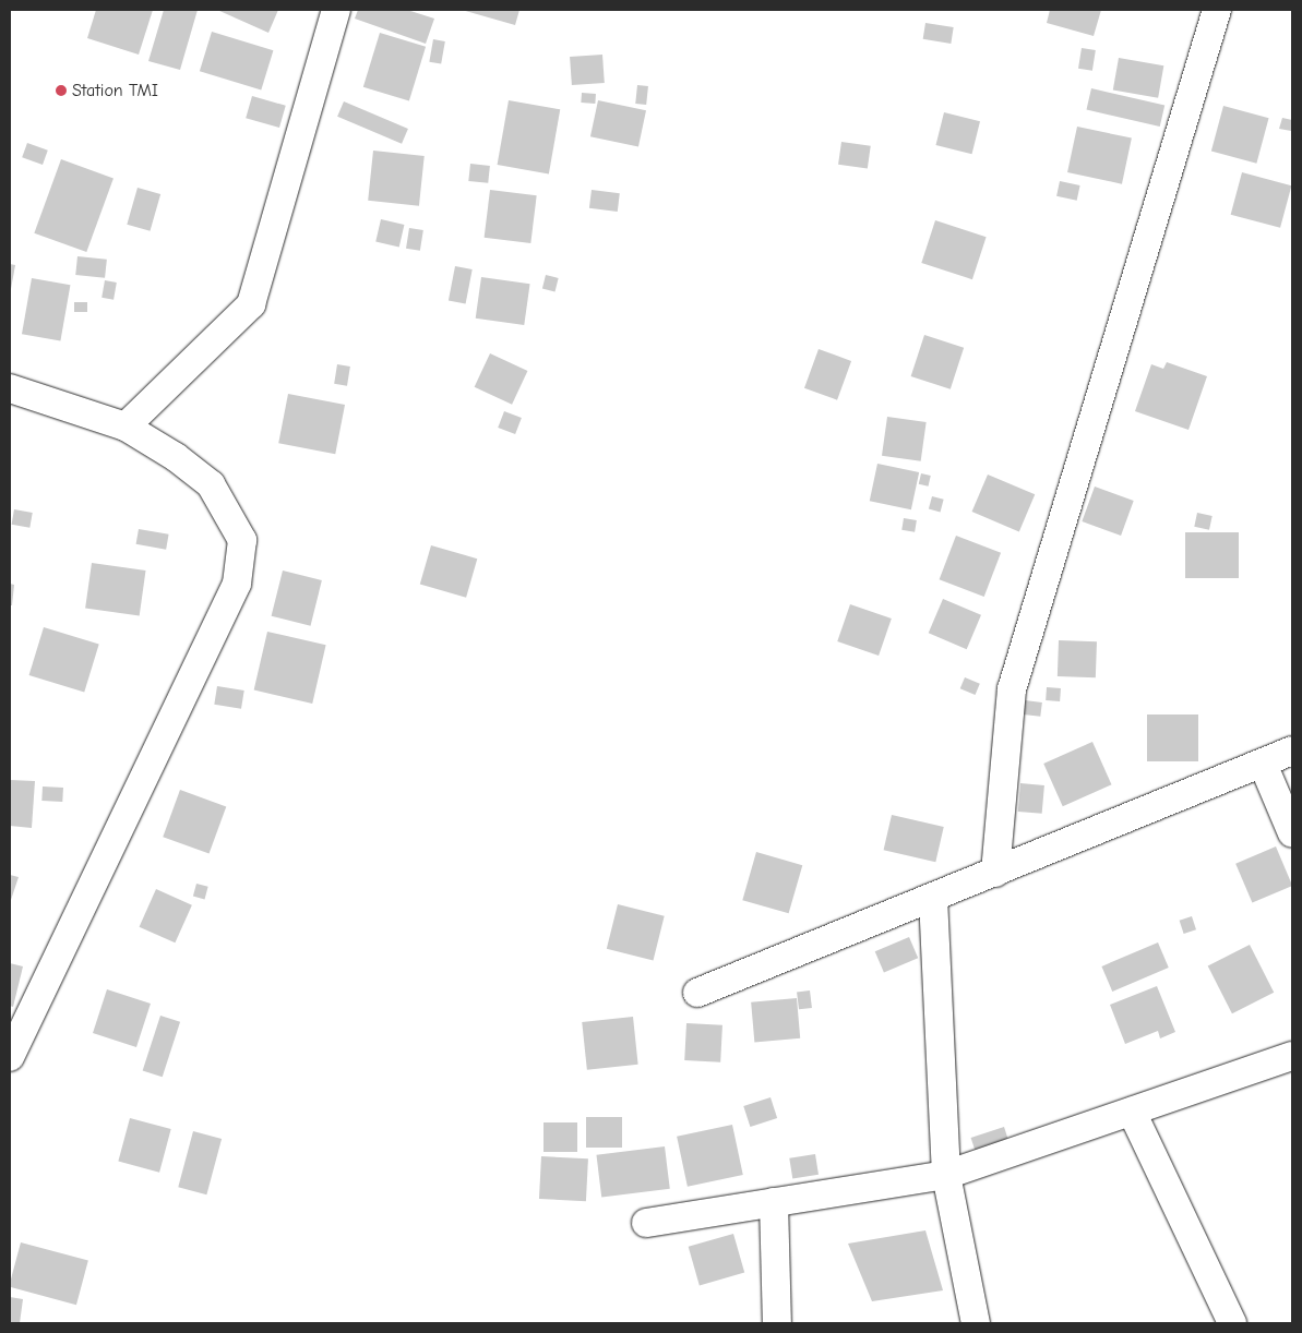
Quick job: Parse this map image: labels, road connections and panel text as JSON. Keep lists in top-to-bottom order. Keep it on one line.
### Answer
{"places":["Station TMI"]}
